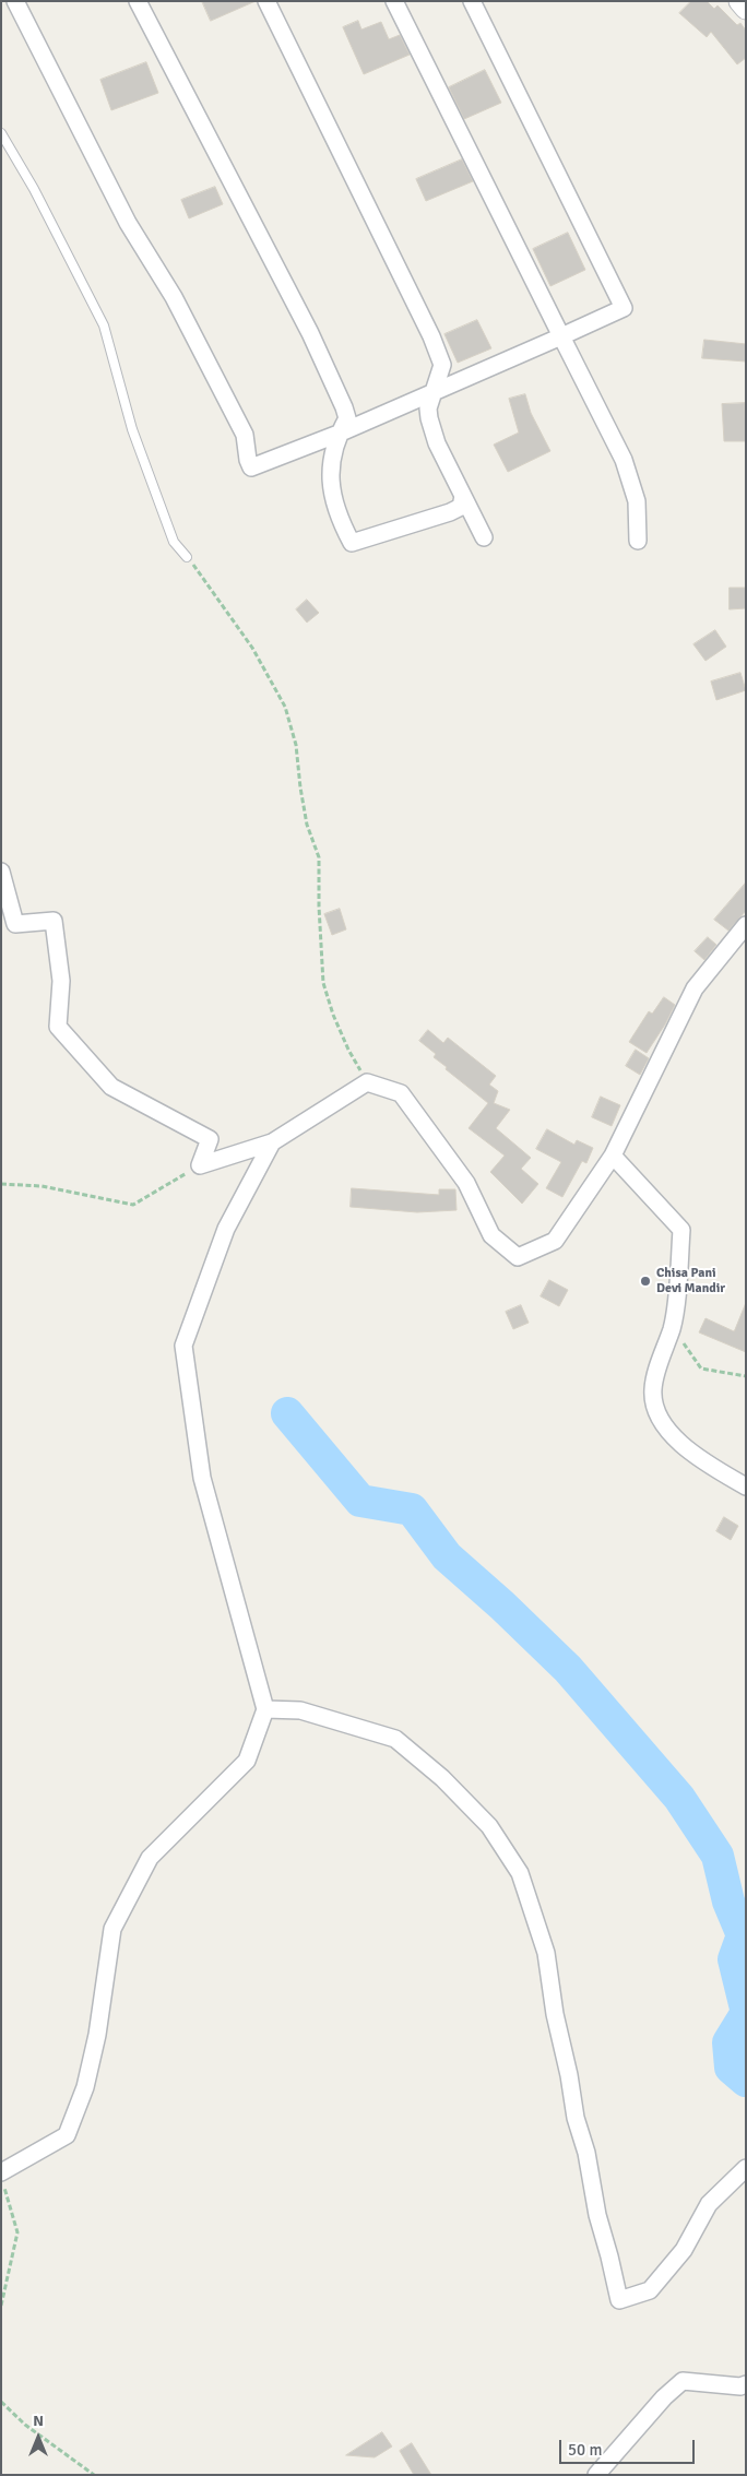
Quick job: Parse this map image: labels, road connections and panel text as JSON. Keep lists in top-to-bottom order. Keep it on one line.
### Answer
{"places":["Chisa Pani Devi Mandir"],"scale_bar":"50 m","north":"top"}
